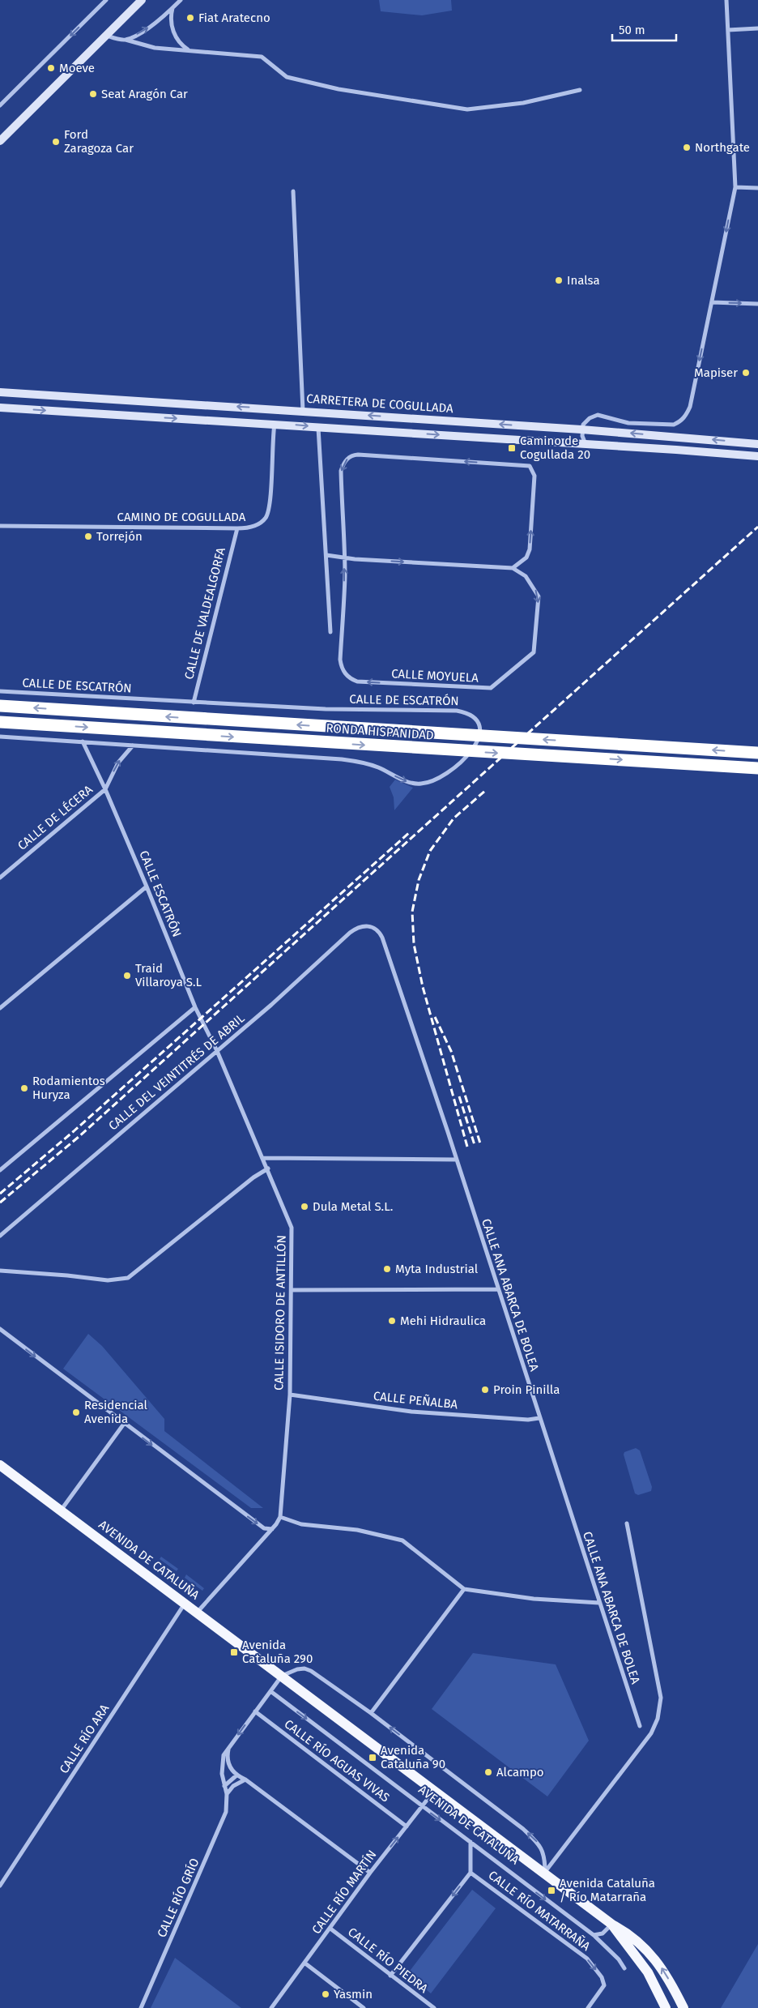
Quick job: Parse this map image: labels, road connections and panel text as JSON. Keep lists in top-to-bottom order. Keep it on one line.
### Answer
{"streets":{"highway":["RONDA HISPANIDAD"],"main road":["AVENIDA DE CATALUÑA"],"street":["CARRETERA DE COGULLADA","CAMINO DE COGULLADA","CALLE DE VALDEALGORFA","CALLE MOYUELA","CALLE DE ESCATRÓN","CALLE DE LÉCERA","CALLE ESCATRÓN","CALLE DEL VEINTITRÉS DE ABRIL","CALLE ANA ABARCA DE BOLEA","CALLE ISIDORO DE ANTILLÓN","CALLE PEÑALBA","CALLE RÍO ARA","CALLE RÍO AGUAS VIVAS","CALLE RÍO MARTÍN","CALLE RÍO GRÍO","CALLE RÍO MATARRAÑA","CALLE RÍO PIEDRA"]},"crossings":[["CAMINO DE COGULLADA","CALLE DE VALDEALGORFA"],["CALLE DE VALDEALGORFA","CALLE DE ESCATRÓN"],["CALLE DE ESCATRÓN","CALLE ESCATRÓN"],["CALLE DE LÉCERA","CALLE ESCATRÓN"],["CALLE ESCATRÓN","CALLE ISIDORO DE ANTILLÓN"],["CALLE DEL VEINTITRÉS DE ABRIL","CALLE ANA ABARCA DE BOLEA"],["CALLE DEL VEINTITRÉS DE ABRIL","CALLE ISIDORO DE ANTILLÓN"],["CALLE ANA ABARCA DE BOLEA","CALLE PEÑALBA"],["CALLE ISIDORO DE ANTILLÓN","CALLE PEÑALBA"],["AVENIDA DE CATALUÑA","CALLE RÍO ARA"],["AVENIDA DE CATALUÑA","CALLE RÍO MARTÍN"],["AVENIDA DE CATALUÑA","CALLE RÍO GRÍO"],["AVENIDA DE CATALUÑA","CALLE RÍO MATARRAÑA"],["CALLE RÍO AGUAS VIVAS","CALLE RÍO MARTÍN"],["CALLE RÍO AGUAS VIVAS","CALLE RÍO GRÍO"],["CALLE RÍO MARTÍN","CALLE RÍO PIEDRA"],["CALLE RÍO MATARRAÑA","CALLE RÍO PIEDRA"]],"places":{"other":["Fiat Aratecno","Moeve","Seat Aragón Car","Ford Zaragoza Car","Northgate","Inalsa","Mapiser","Torrejón","Traid Villaroya S.L","Rodamientos Huryza","Dula Metal S.L.","Myta Industrial","Mehi Hidraulica","Proin Pinilla","Residencial Avenida","Alcampo","Yasmin"],"transit":["Camino de Cogullada 20","Avenida Cataluña 290","Avenida Cataluña 90","Avenida Cataluña / Río Matarraña"]},"scale_bar":"50 m"}
